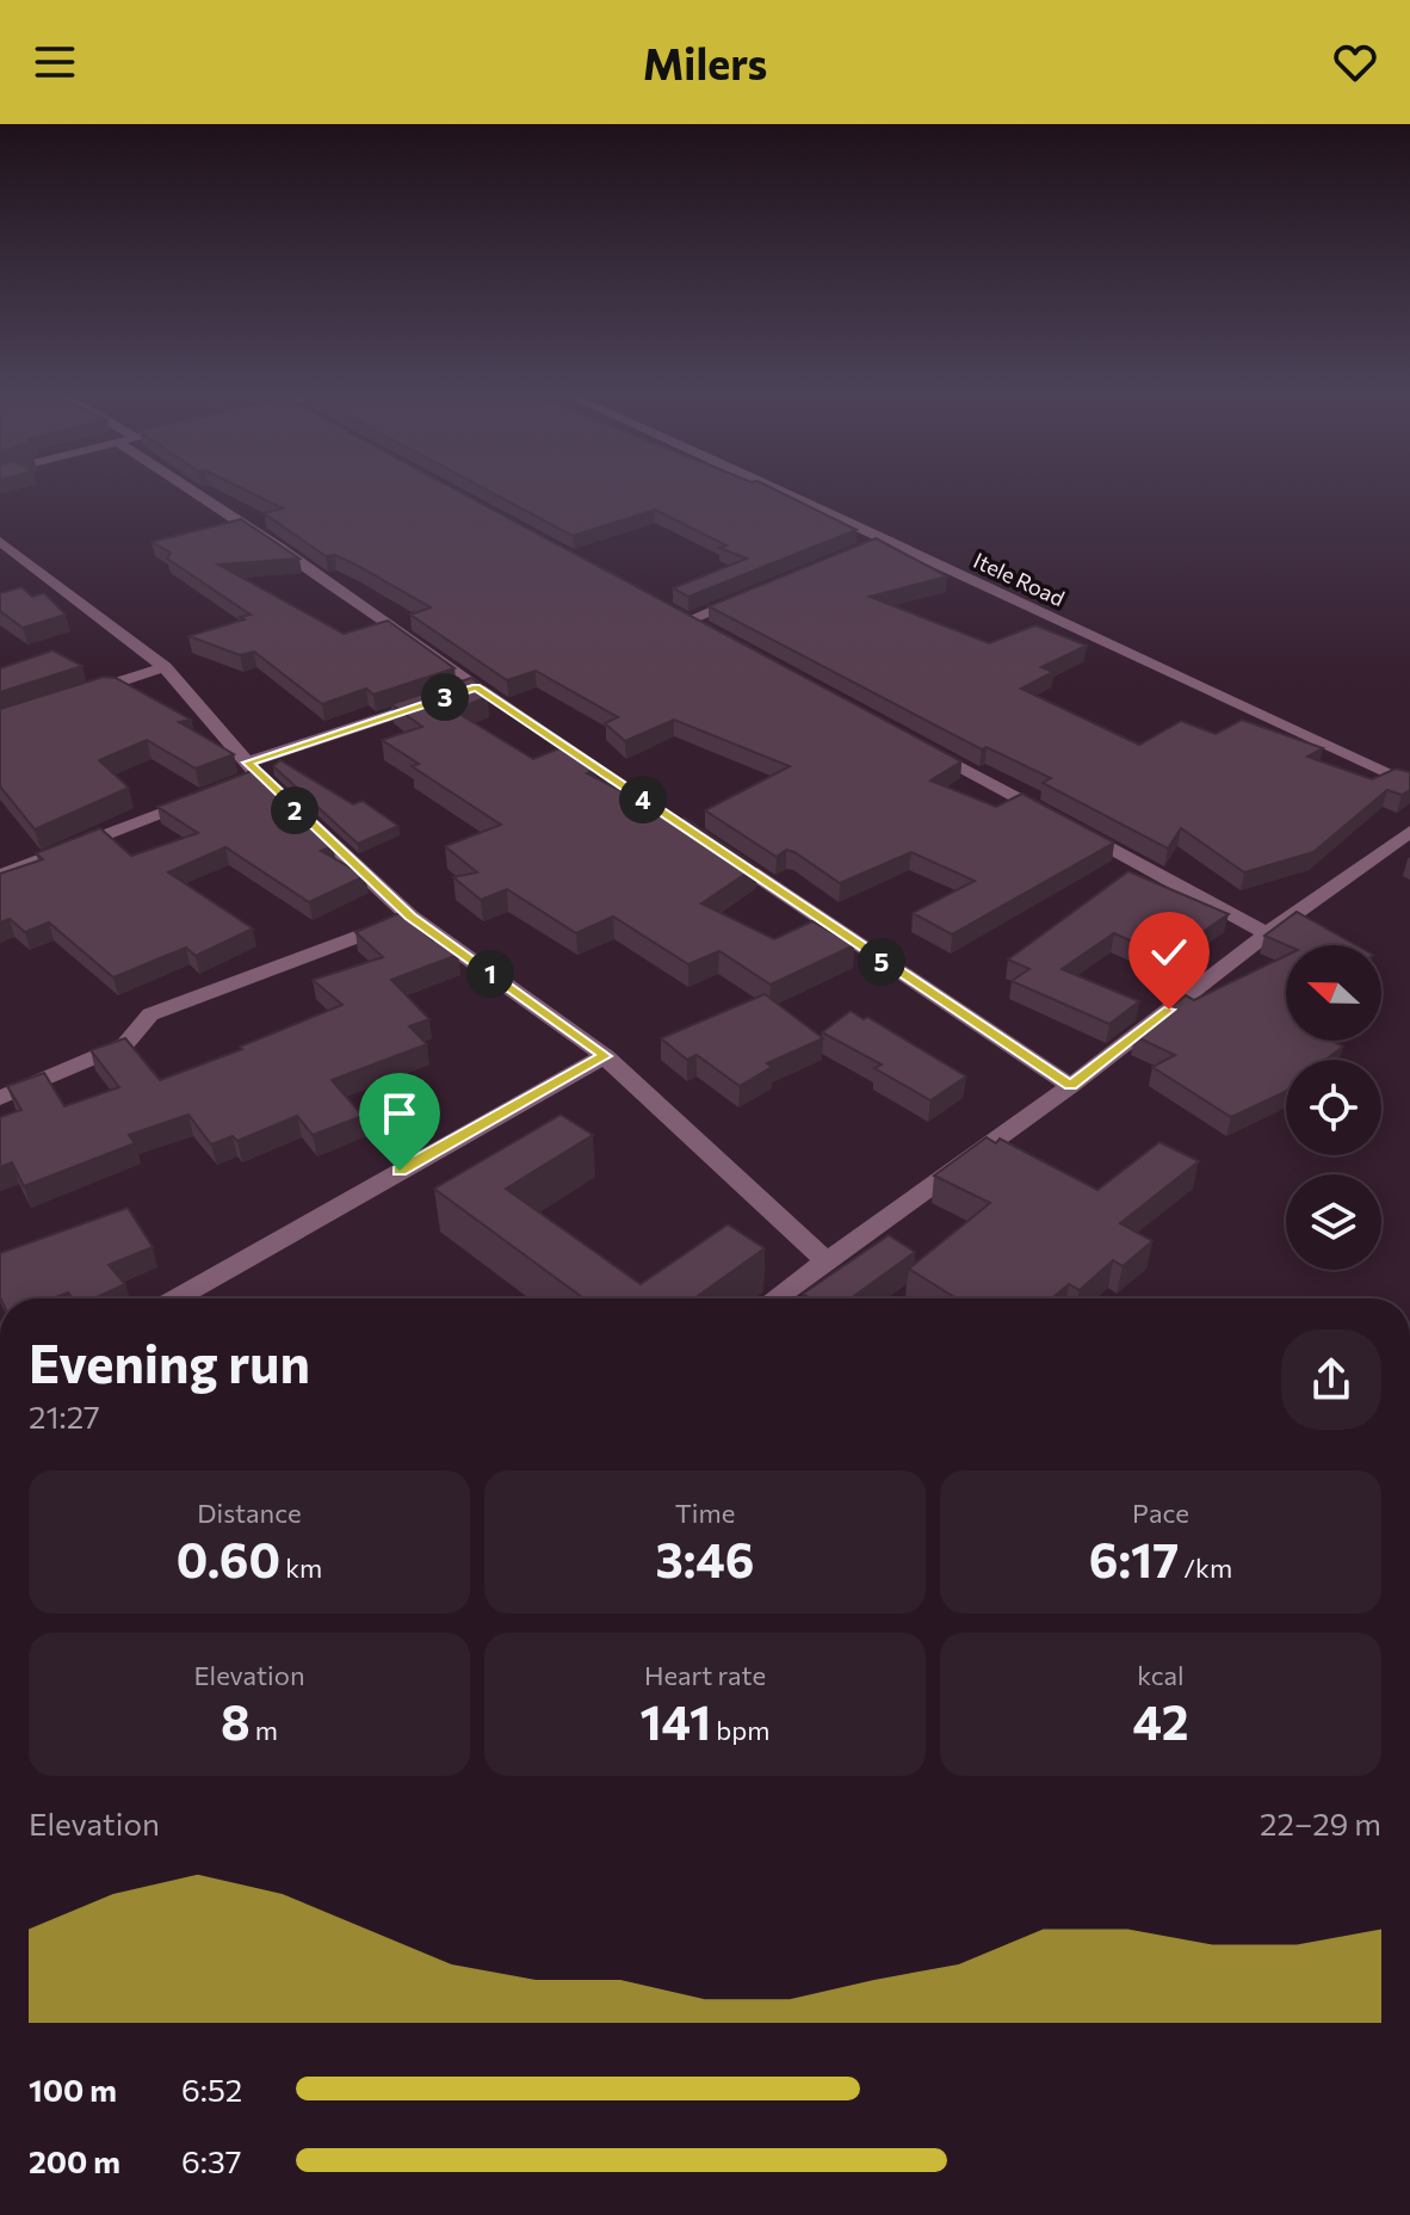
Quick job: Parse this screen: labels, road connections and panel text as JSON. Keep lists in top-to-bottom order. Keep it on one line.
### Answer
{"streets":{"street":["Itele Road"]},"north":"left","page":{"header":"Milers","pins":["3","4","2","5","1"],"heading":["Evening run","21:27"],"stats":[["Distance","0.60 km"],["Time","3:46"],["Pace","6:17 /km"],["Elevation","8 m"],["Heart rate","141 bpm"],["kcal","42"]],"chart":["Elevation","22–29 m"],"list":[{"name":"100 m","note":"6:52"},{"name":"200 m","note":"6:37"}]}}
